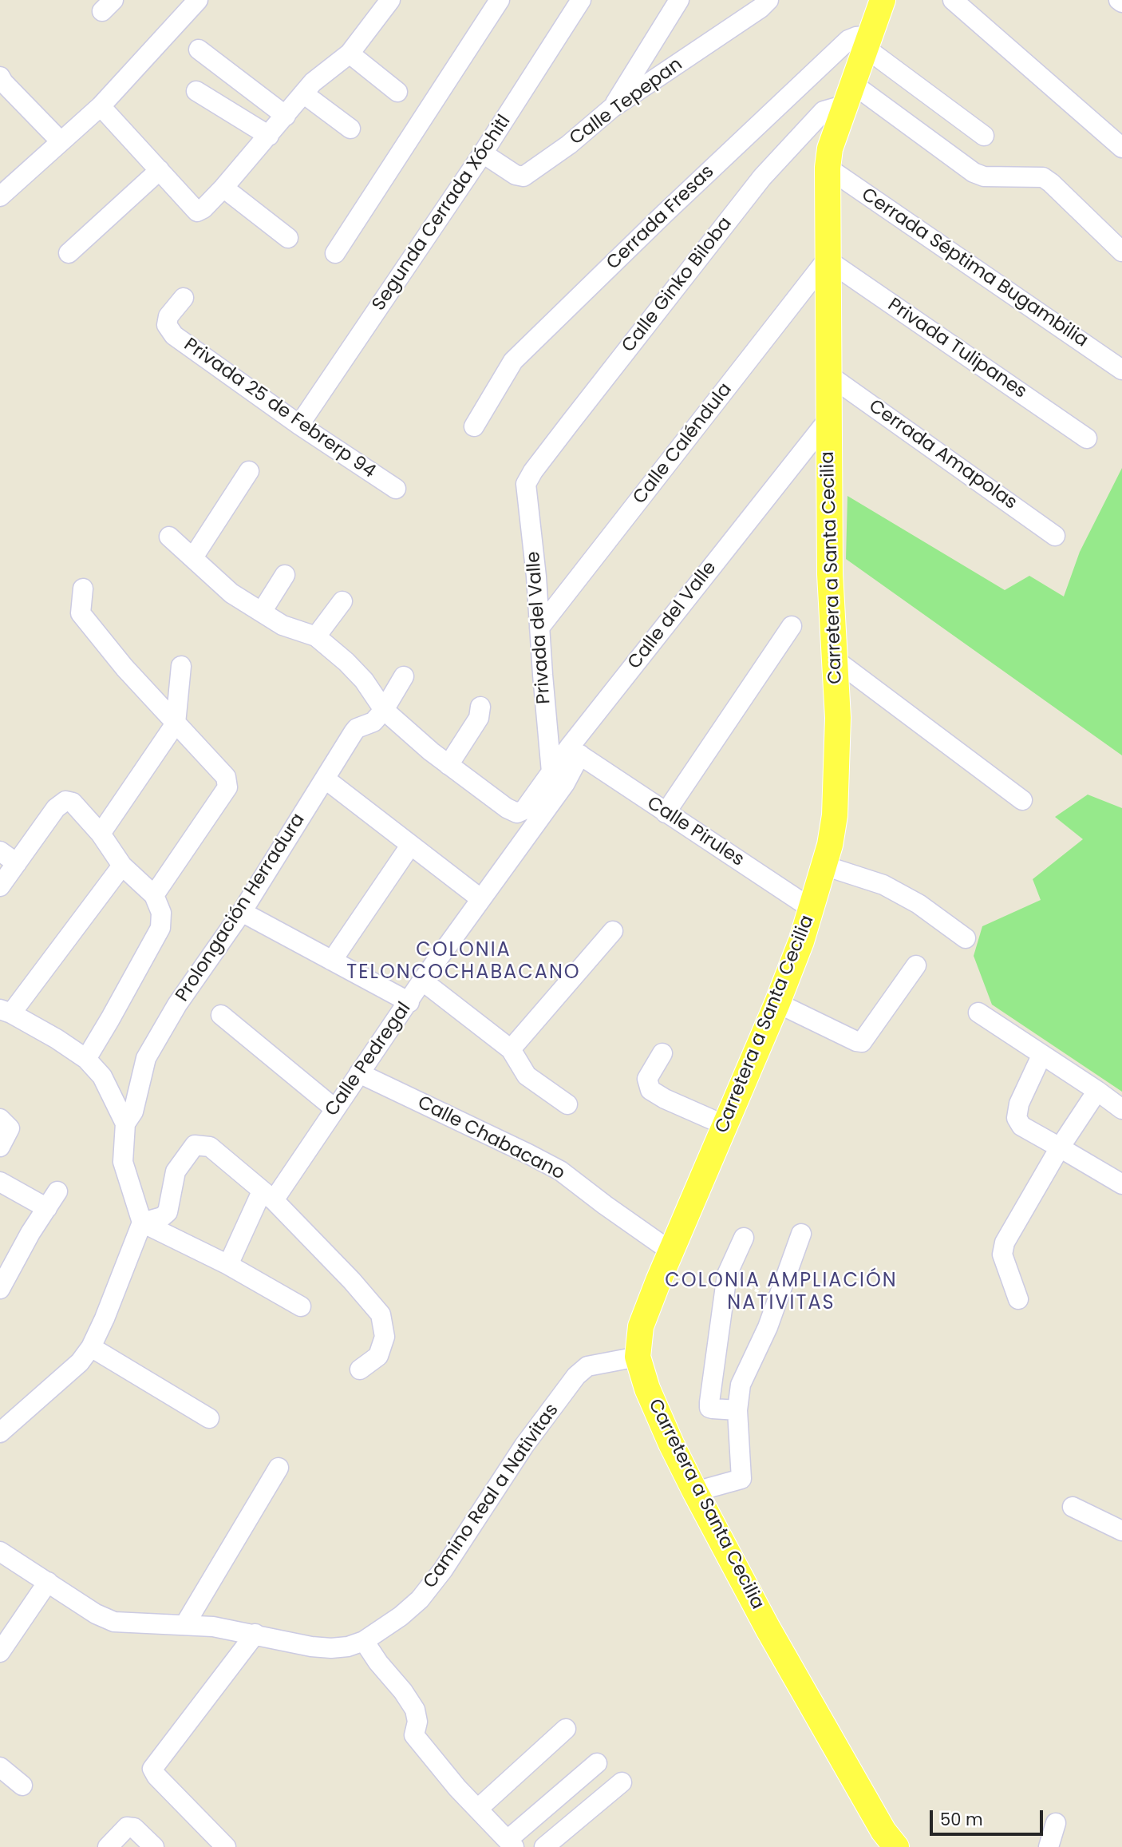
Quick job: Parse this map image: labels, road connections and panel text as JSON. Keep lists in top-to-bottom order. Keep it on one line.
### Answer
{"streets":{"main road":["Carretera a Santa Cecilia"],"street":["Calle Tepepan","Segunda Cerrada Xóchitl","Cerrada Fresas","Cerrada Séptima Bugambilia","Calle Ginko Biloba","Privada Tulipanes","Privada 25 de Febrerp 94","Calle Caléndula","Cerrada Amapolas","Calle del Valle","Privada del Valle","Calle Pirules","Prolongación Herradura","Calle Pedregal","Calle Chabacano","Camino Real a Nativitas"]},"crossings":[["Calle Tepepan","Segunda Cerrada Xóchitl"],["Segunda Cerrada Xóchitl","Privada 25 de Febrerp 94"],["Cerrada Fresas","Carretera a Santa Cecilia"],["Cerrada Séptima Bugambilia","Carretera a Santa Cecilia"],["Calle Ginko Biloba","Carretera a Santa Cecilia"],["Calle Ginko Biloba","Privada del Valle"],["Privada Tulipanes","Calle Caléndula"],["Privada Tulipanes","Carretera a Santa Cecilia"],["Calle Caléndula","Carretera a Santa Cecilia"],["Calle Caléndula","Privada del Valle"],["Cerrada Amapolas","Carretera a Santa Cecilia"],["Carretera a Santa Cecilia","Calle del Valle"],["Carretera a Santa Cecilia","Calle Pirules"],["Carretera a Santa Cecilia","Calle Chabacano"],["Carretera a Santa Cecilia","Camino Real a Nativitas"],["Calle del Valle","Privada del Valle"],["Calle del Valle","Calle Pirules"],["Calle del Valle","Calle Pedregal"],["Calle Pirules","Calle Pedregal"],["Calle Pedregal","Calle Chabacano"]],"districts":["COLONIA TELONCOCHABACANO","COLONIA AMPLIACIÓN NATIVITAS"],"scale_bar":"50 m"}
